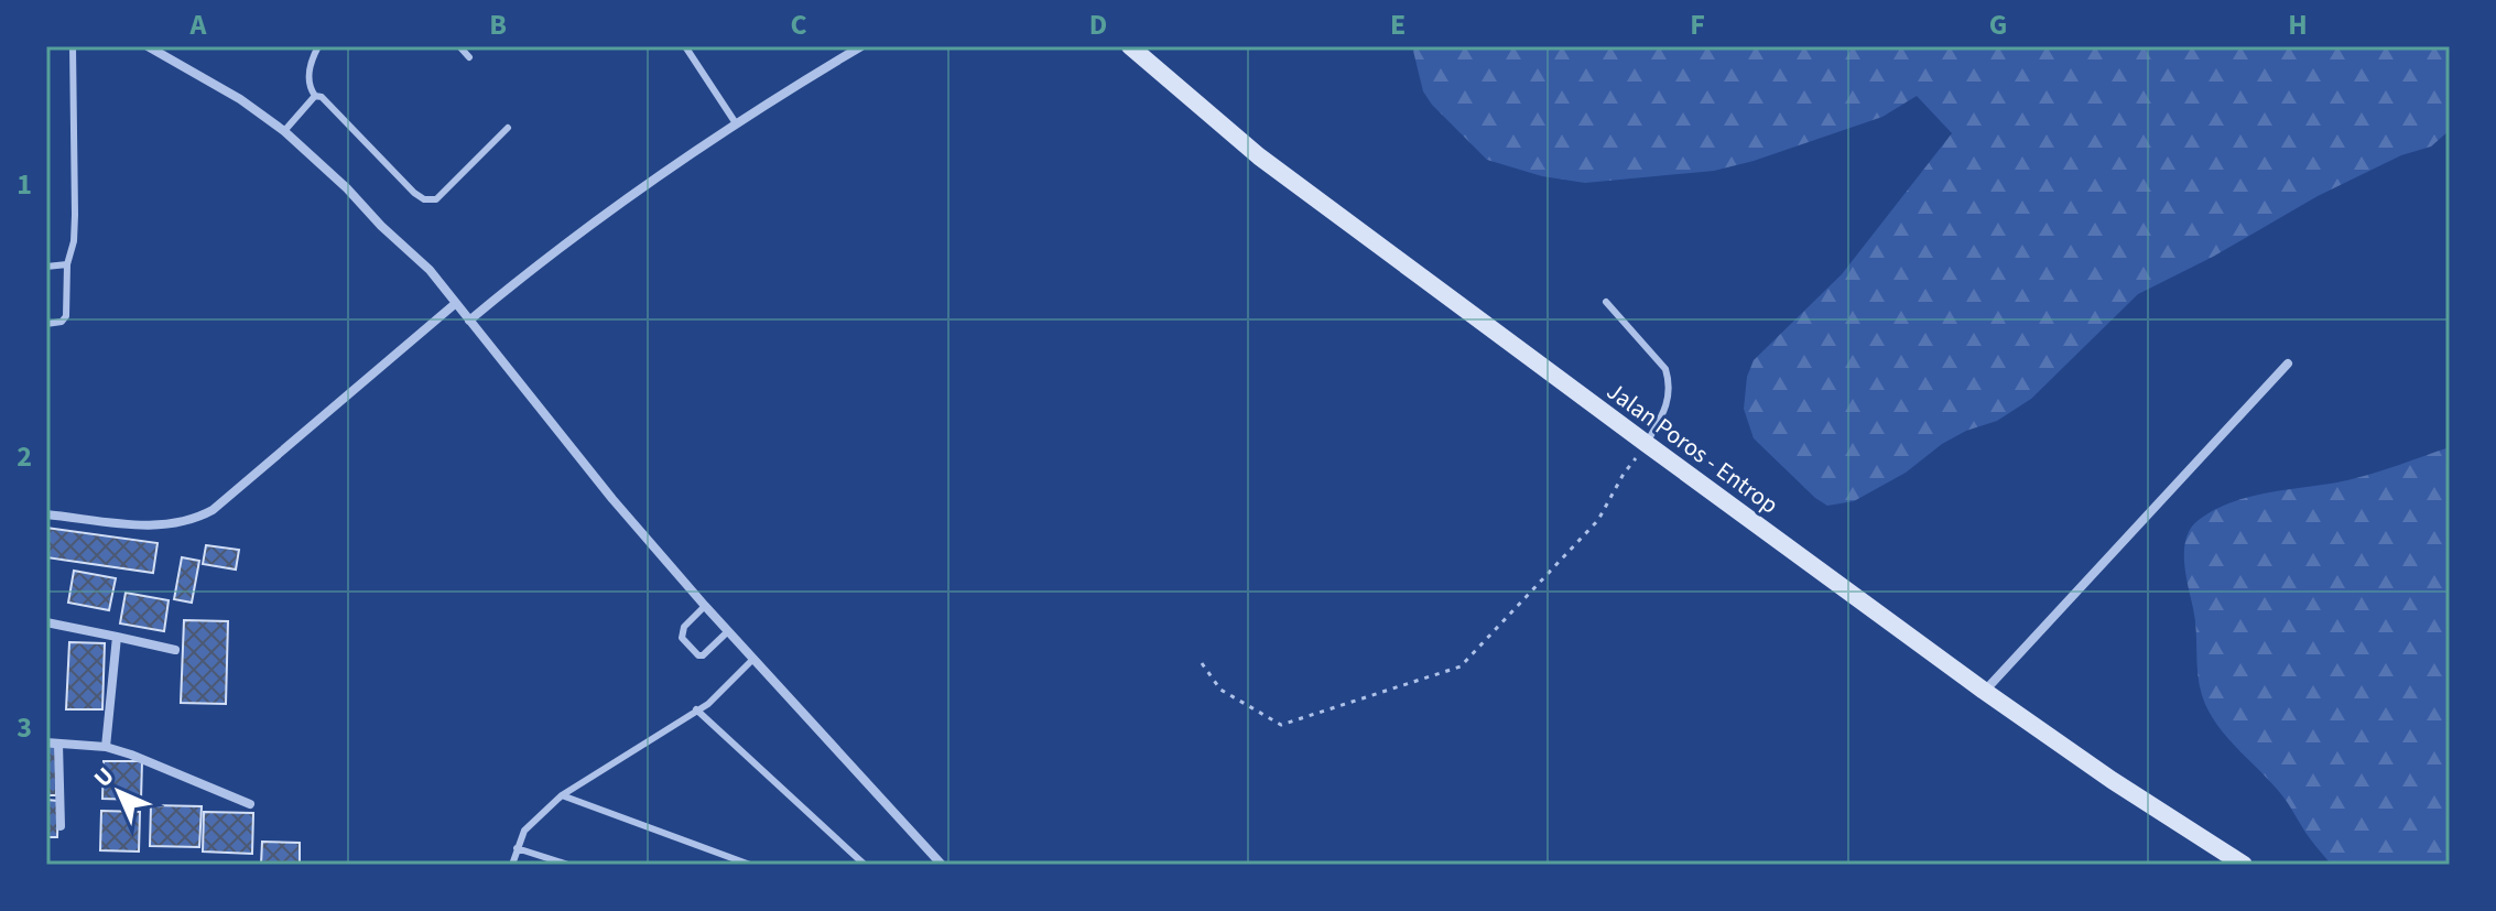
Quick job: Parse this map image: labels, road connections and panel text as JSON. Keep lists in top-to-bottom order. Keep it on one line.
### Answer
{"streets":{"main road":["Jalan Poros - Entrop"]},"north":"top left","grid":{"columns":["A","B","C","D","E","F","G","H"],"rows":["1","2","3"]}}
